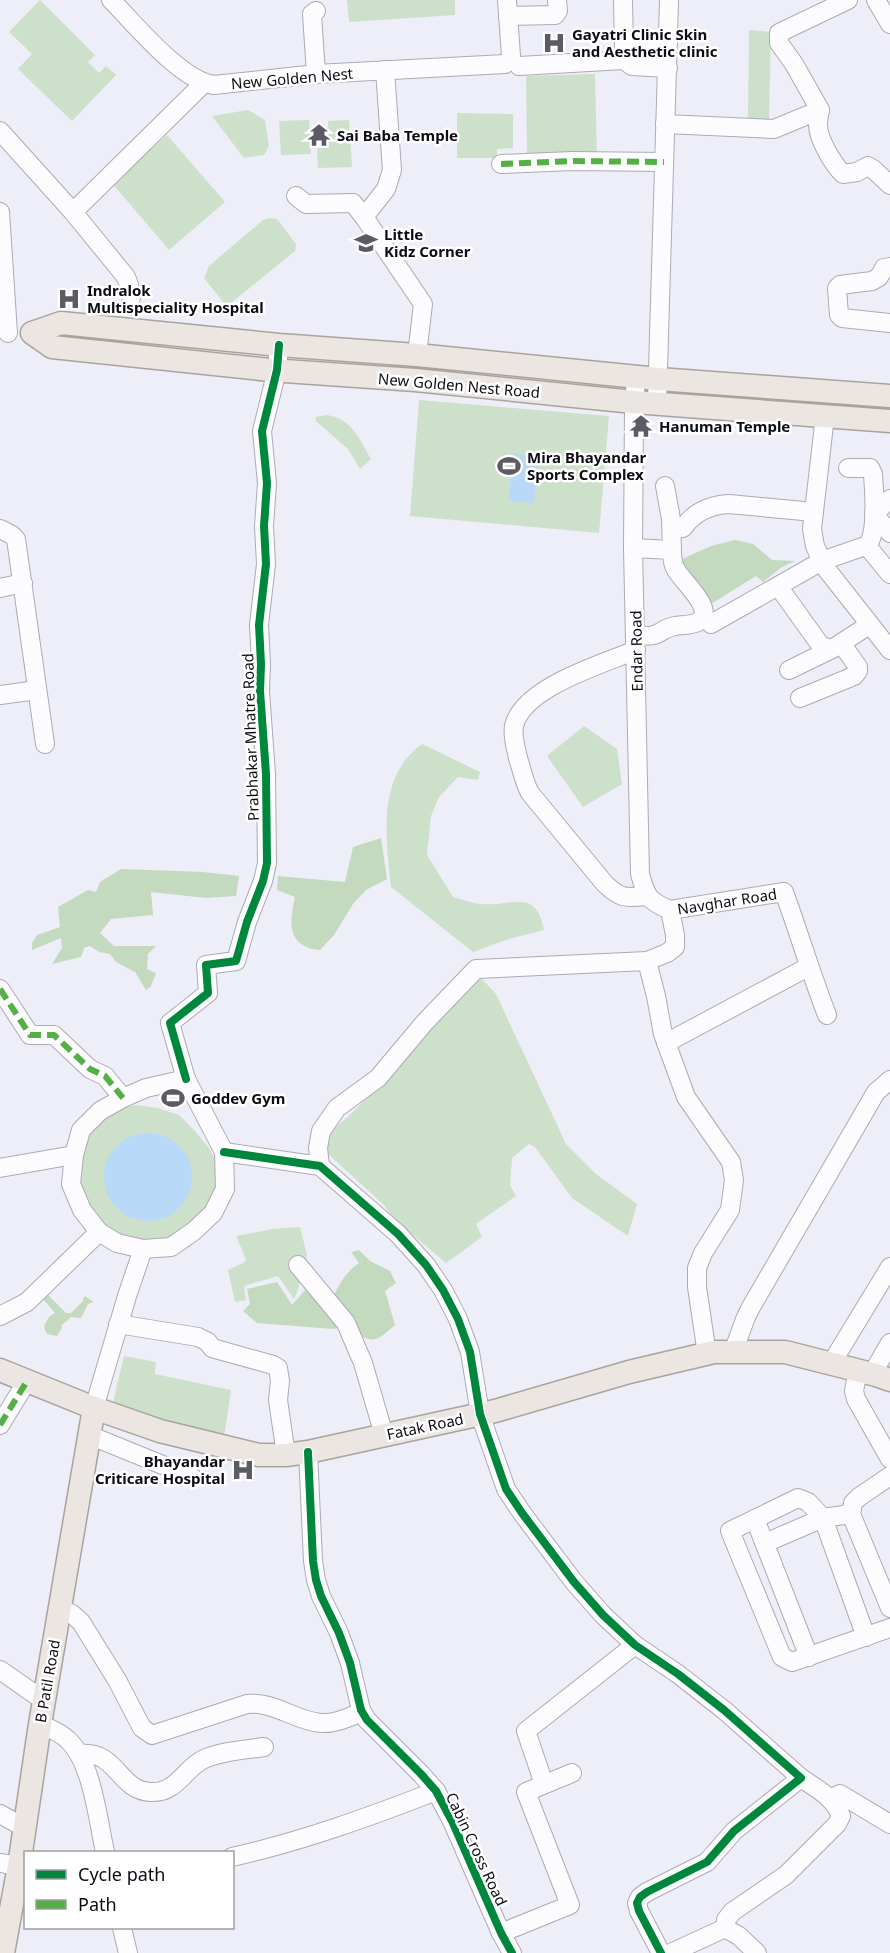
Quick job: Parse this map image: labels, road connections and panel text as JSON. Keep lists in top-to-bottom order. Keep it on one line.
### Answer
{"streets":{"main road":["New Golden Nest Road","Fatak Road","B Patil Road"],"street":["New Golden Nest","Endar Road","Prabhakar Mhatre Road","Navghar Road","Cabin Cross Road"]},"crossings":[["New Golden Nest Road","Endar Road"],["New Golden Nest Road","Prabhakar Mhatre Road"],["Fatak Road","B Patil Road"],["Fatak Road","Cabin Cross Road"]],"places":{"hospital":["Gayatri Clinic Skin and Aesthetic clinic","Indralok Multispeciality Hospital","Bhayandar Criticare Hospital"],"temple":["Sai Baba Temple","Hanuman Temple"],"school or university":["Little Kidz Corner"],"sports":["Mira Bhayandar Sports Complex","Goddev Gym"]},"legend":["Cycle path","Path"]}
